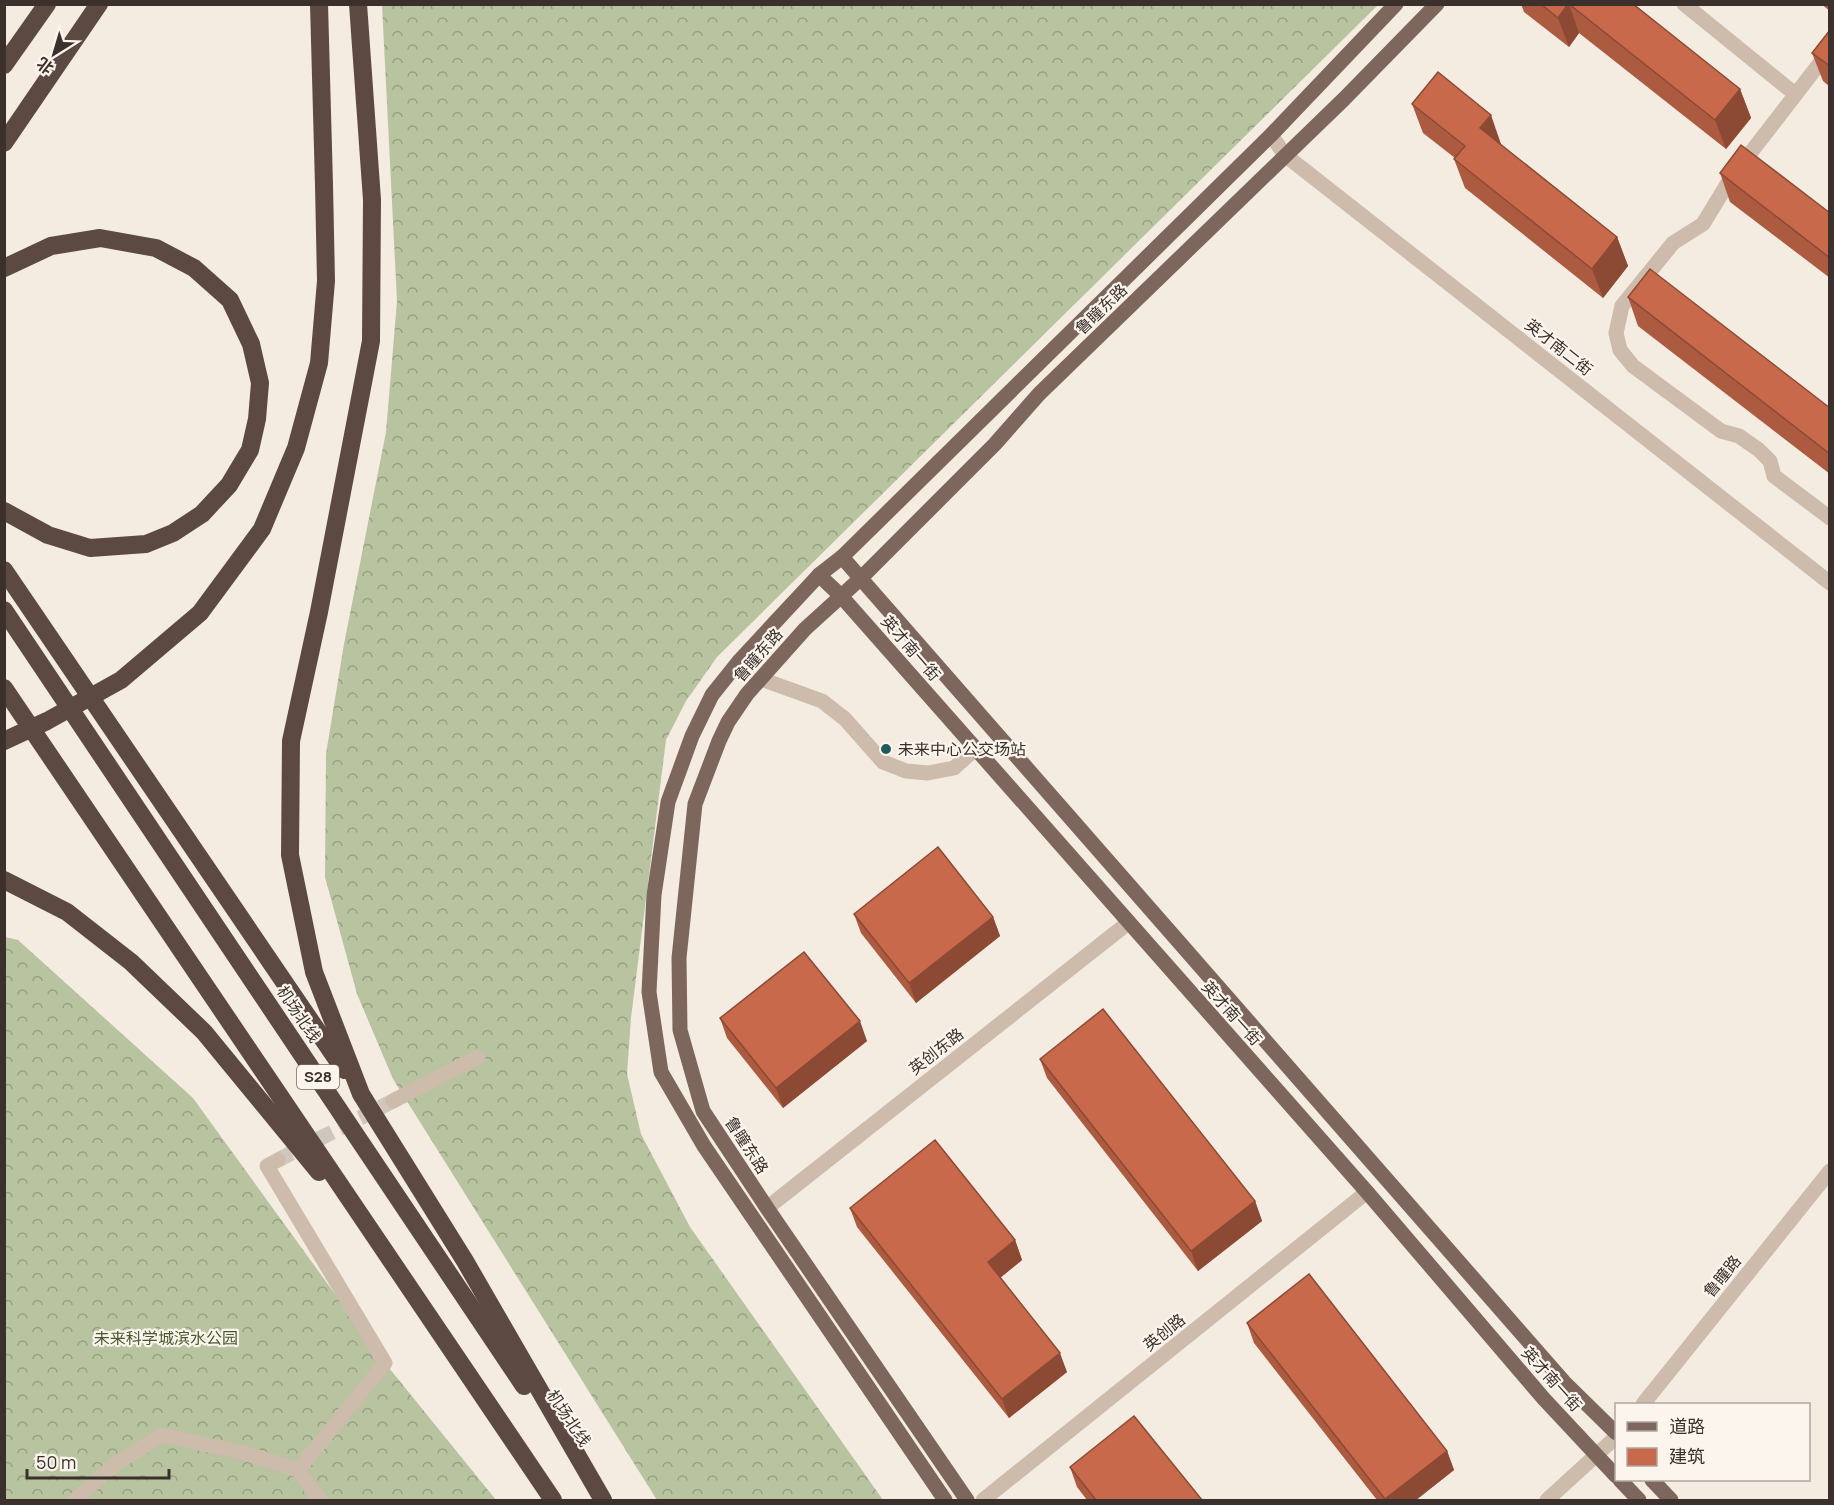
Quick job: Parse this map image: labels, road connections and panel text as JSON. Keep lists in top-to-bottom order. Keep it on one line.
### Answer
{"streets":{"highway":["机场北线","S28"],"main road":["鲁瞳东路","英才南一街"],"street":["英才南二街","英创东路","鲁瞳路","英创路"]},"crossings":[["鲁瞳东路","英才南二街"],["鲁瞳东路","英才南一街"],["鲁瞳东路","英创东路"],["英才南一街","英创东路"],["英才南一街","英创路"]],"parks":["未来科学城滨水公园"],"places":["未来中心公交场站"],"legend":["道路","建筑"],"scale_bar":"50 m","north":"bottom left"}
